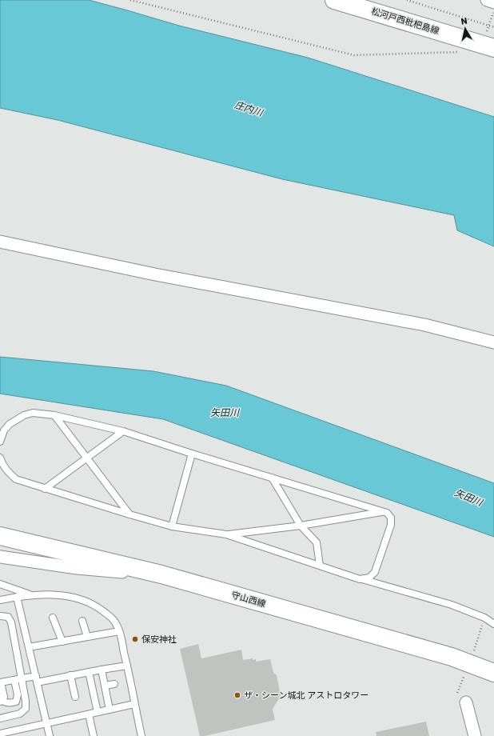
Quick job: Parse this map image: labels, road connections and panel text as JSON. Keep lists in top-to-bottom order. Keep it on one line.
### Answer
{"streets":{"main road":["松河戸西枇杷島線","守山西線"]},"water":["庄内川","矢田川"],"places":["保安神社","ザ・シーン城北 アストロタワー"],"north":"top"}
